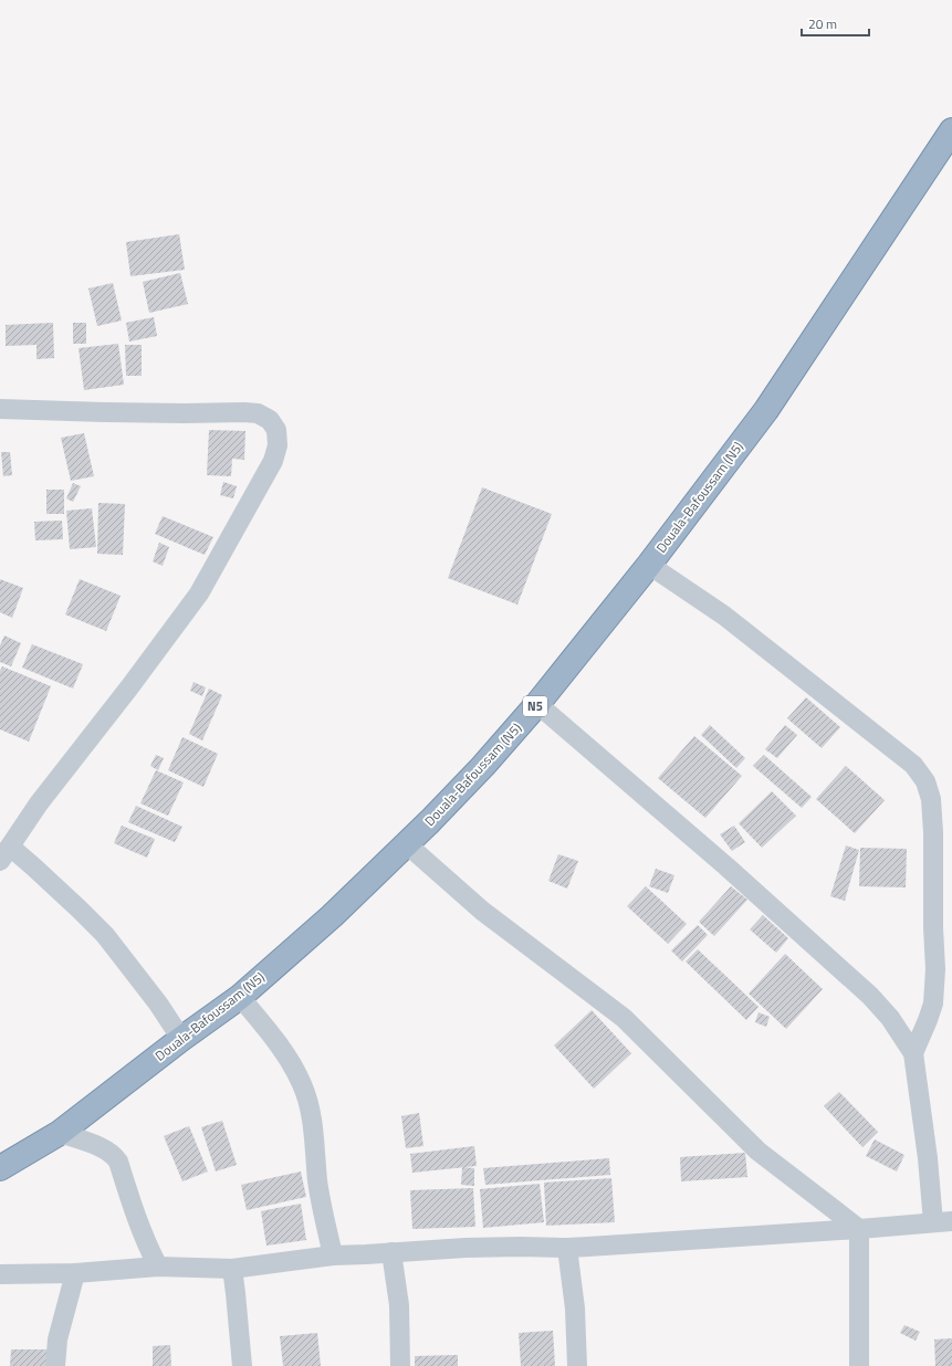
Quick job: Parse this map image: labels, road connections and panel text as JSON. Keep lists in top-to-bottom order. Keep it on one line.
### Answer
{"streets":{"highway":["Douala-Bafoussam (N5)","N5"]},"scale_bar":"20 m"}
